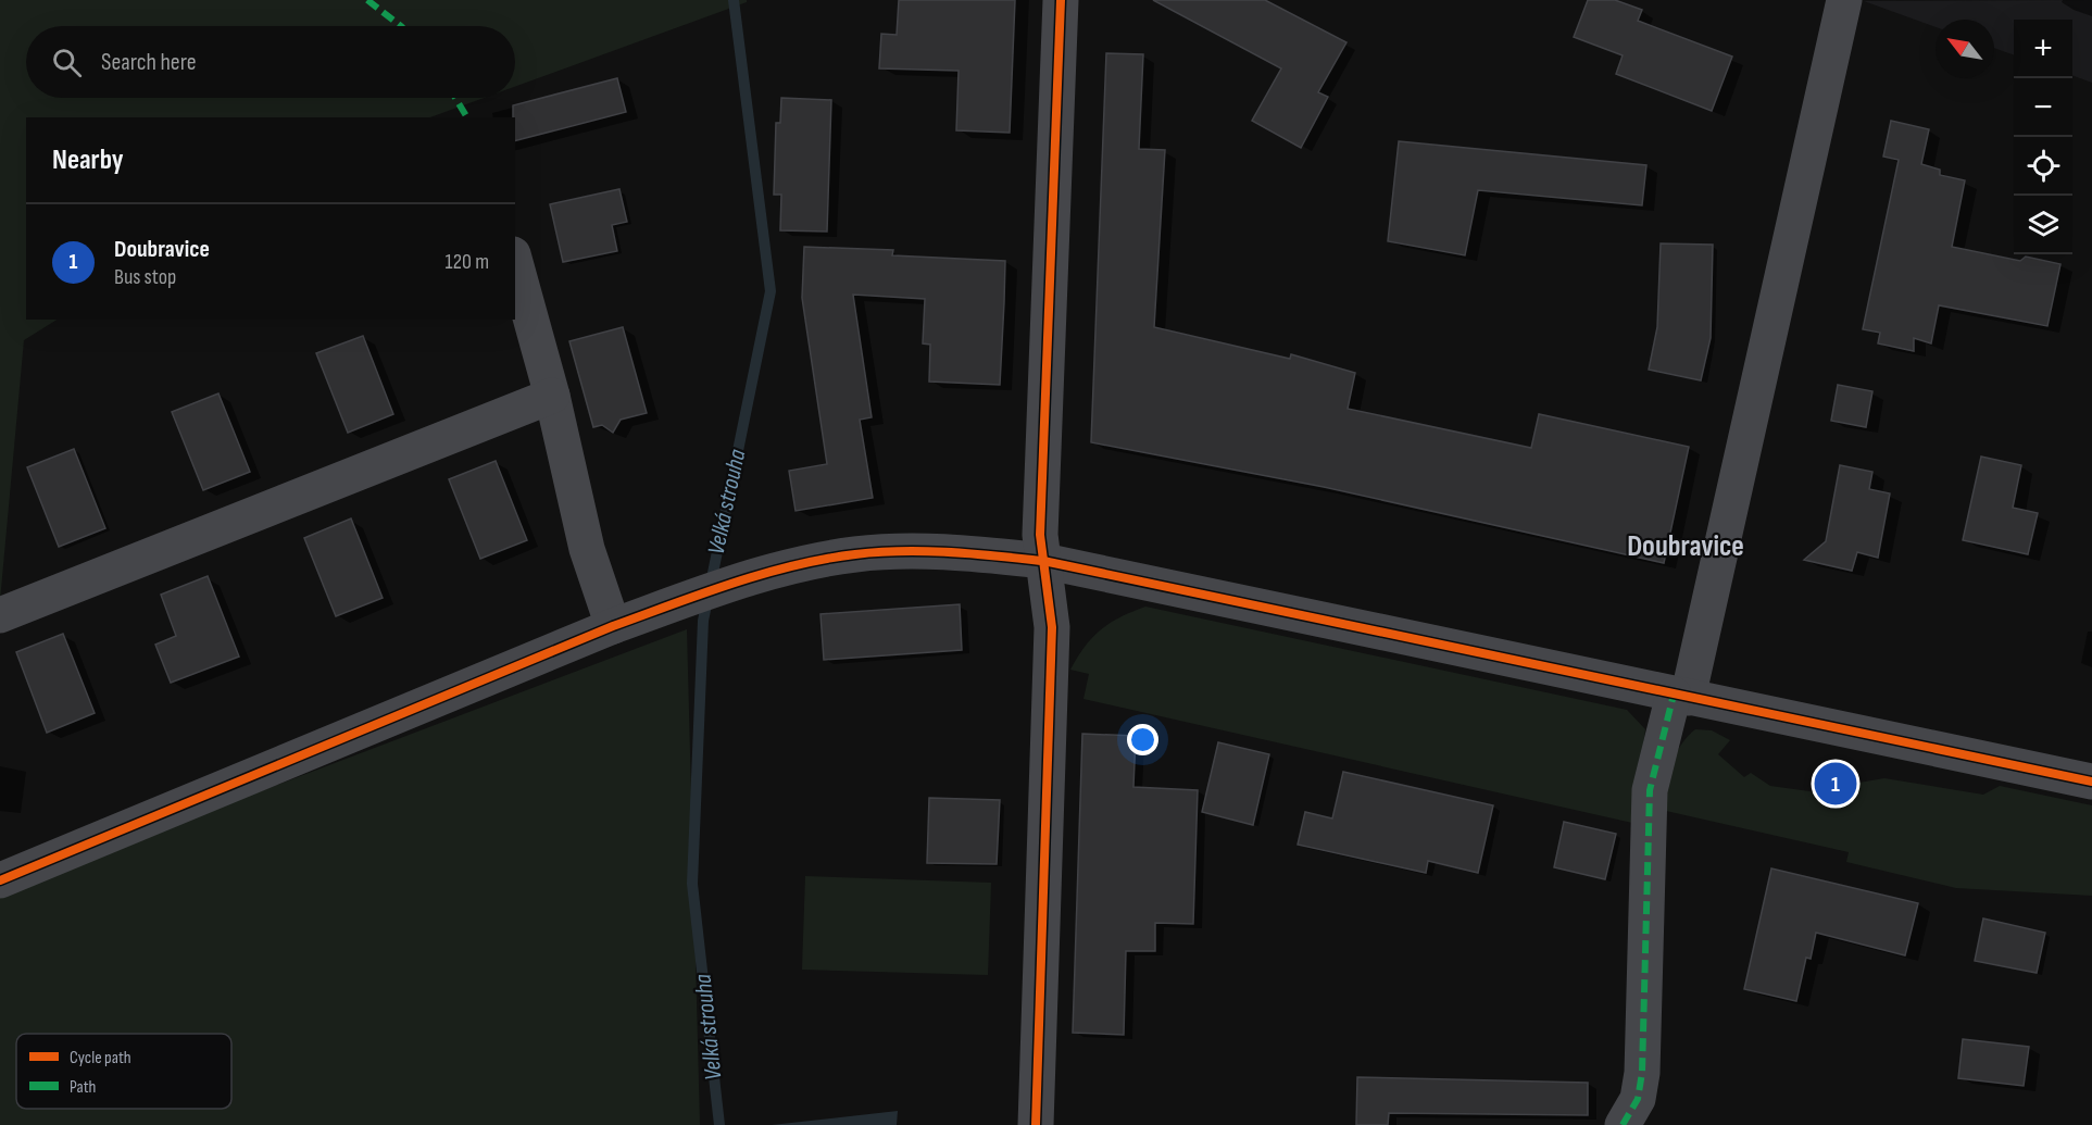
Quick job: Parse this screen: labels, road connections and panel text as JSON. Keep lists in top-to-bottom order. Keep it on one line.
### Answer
{"districts":["Doubravice"],"water":["Velká strouha"],"legend":["Cycle path","Path"],"north":"top left","page":{"map_buttons":["+","−"],"search":"Search here","heading":"Nearby","list":[{"mark":"1","name":"Doubravice","note":"Bus stop","value":"120 m"}],"pins":"1"}}
